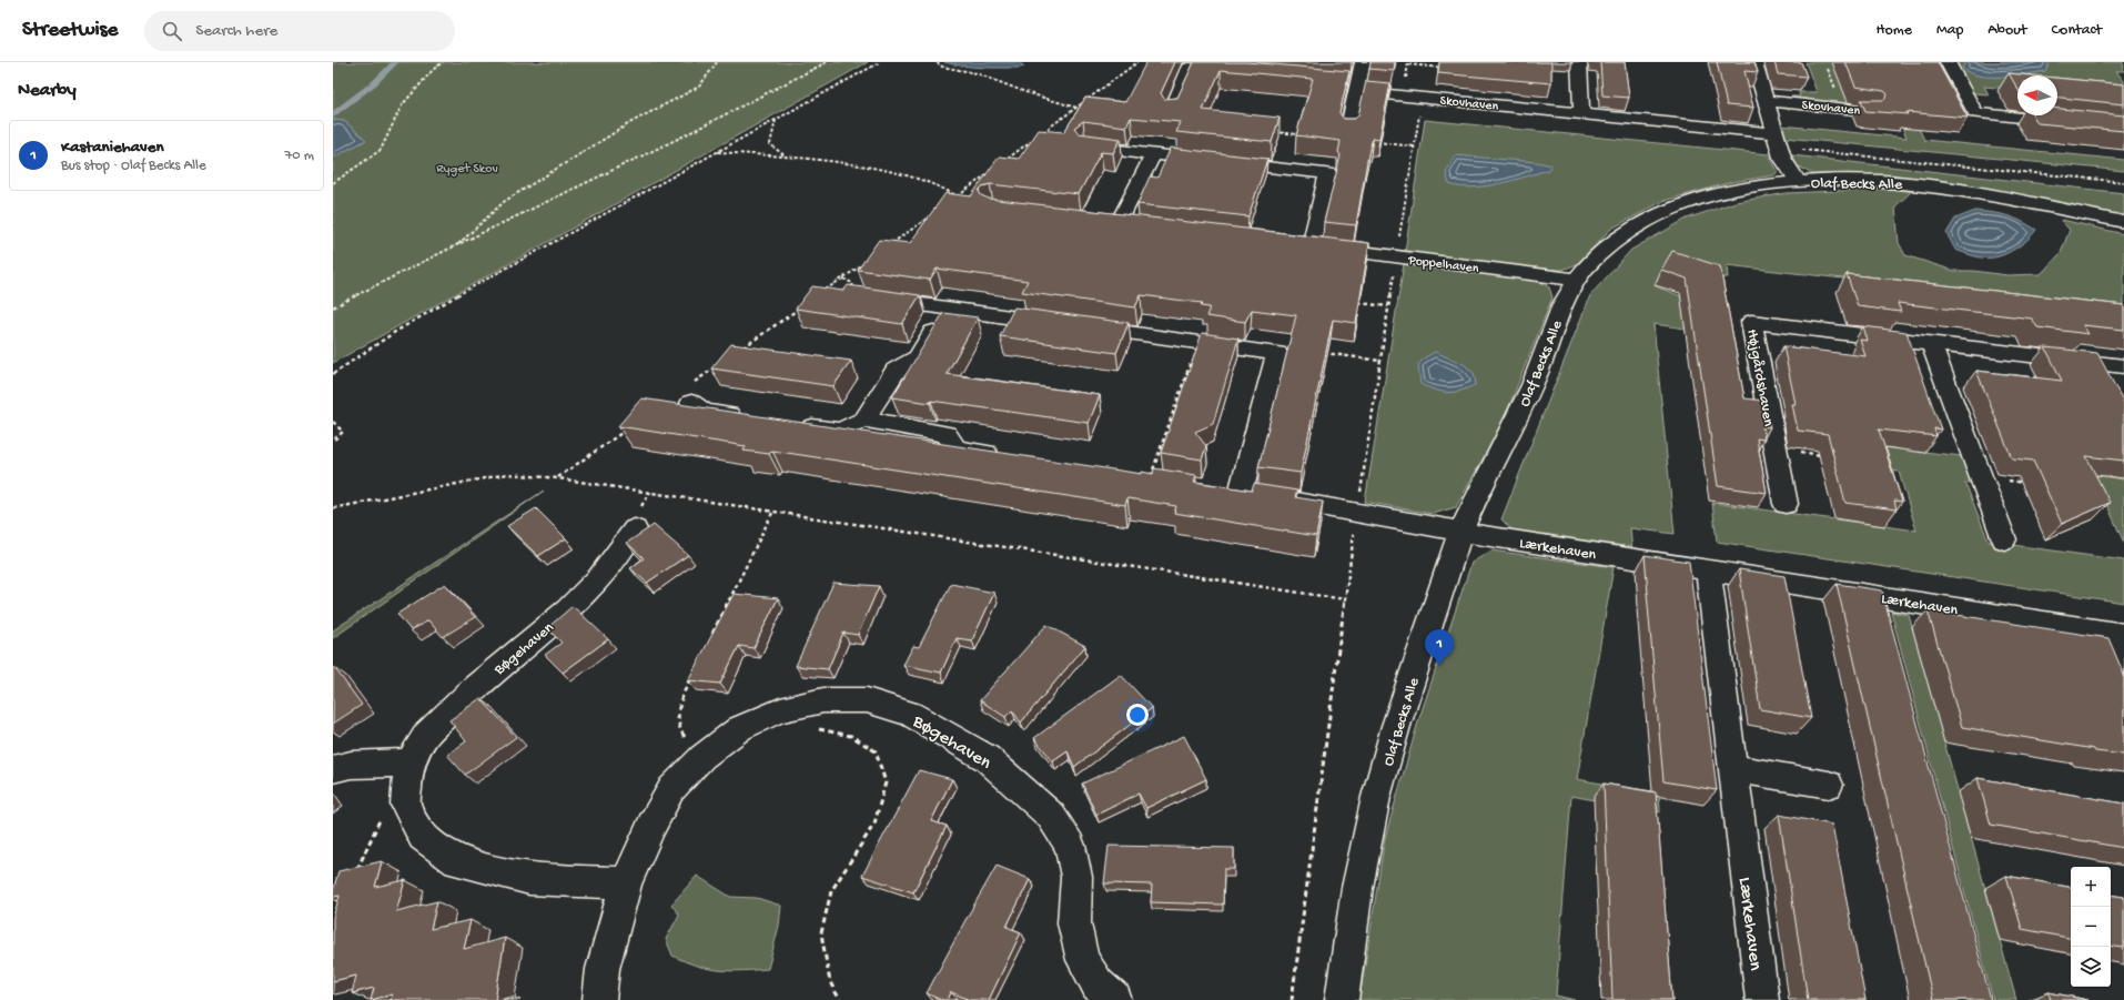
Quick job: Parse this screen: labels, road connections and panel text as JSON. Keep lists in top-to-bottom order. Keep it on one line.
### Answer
{"streets":{"street":["Skovhaven","Olaf Becks Alle","Poppelhaven","Højgårdshaven","Lærkehaven","Bøgehaven"]},"crossings":[["Olaf Becks Alle","Poppelhaven"],["Olaf Becks Alle","Lærkehaven"]],"parks":["Ryget Skov"],"north":"left","page":{"header":"Streetwise","search":"Search here","nav":["Home","Map","About","Contact"],"heading":"Nearby","list":[{"mark":"1","name":"Kastaniehaven","note":"Bus stop · Olaf Becks Alle","value":"70 m"}],"pins":"1","map_buttons":["+","−"]}}
